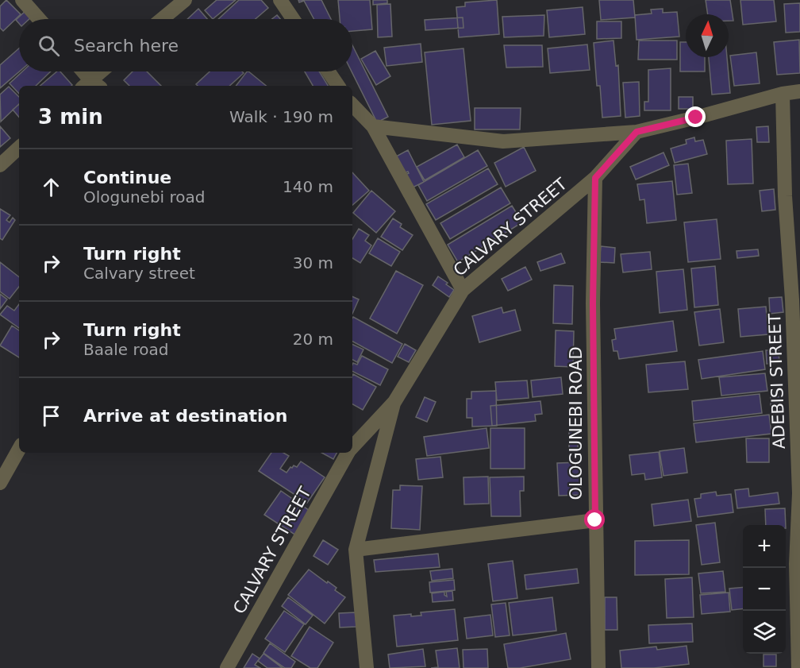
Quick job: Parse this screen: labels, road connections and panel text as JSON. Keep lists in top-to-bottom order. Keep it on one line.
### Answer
{"streets":{"street":["CALVARY STREET","ADEBISI STREET","OLOGUNEBI ROAD"]},"crossings":[["CALVARY STREET","OLOGUNEBI ROAD"]],"north":"top","page":{"search":"Search here","heading":["3 min","Walk · 190 m"],"list":[["Continue","Ologunebi road","140 m"],["Turn right","Calvary street","30 m"],["Turn right","Baale road","20 m"],"Arrive at destination"],"map_buttons":["+","−"]}}
